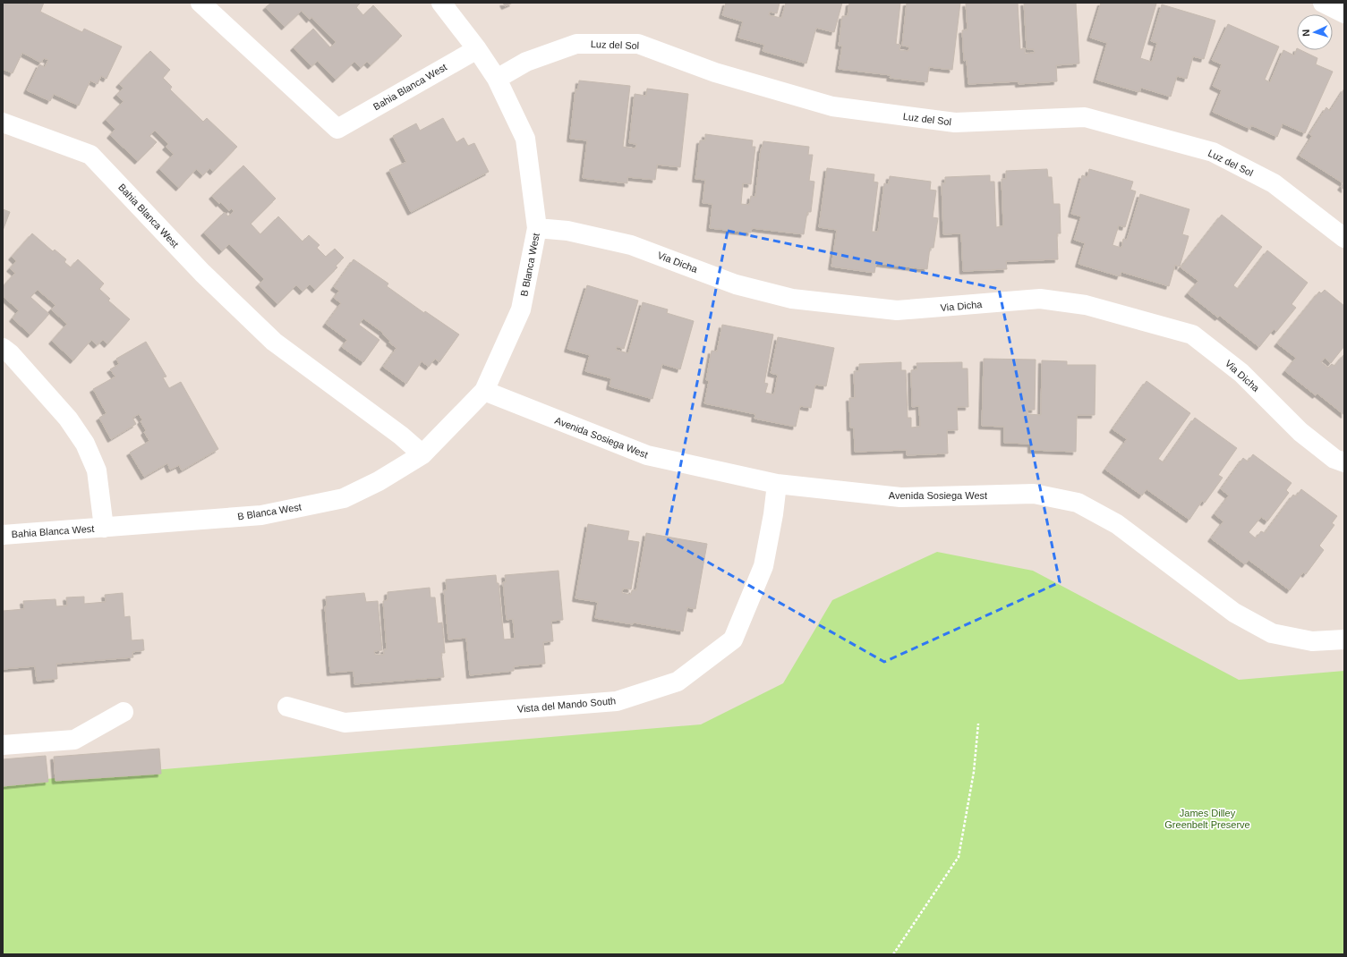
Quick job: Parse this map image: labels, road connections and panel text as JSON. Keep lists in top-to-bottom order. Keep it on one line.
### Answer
{"streets":{"street":["Luz del Sol","Bahia Blanca West","Via Dicha","B Blanca West","Avenida Sosiega West","Vista del Mando South"]},"crossings":[["Luz del Sol","B Blanca West"],["Bahia Blanca West","B Blanca West"],["Via Dicha","B Blanca West"],["B Blanca West","Avenida Sosiega West"],["Avenida Sosiega West","Vista del Mando South"]],"parks":["James Dilley Greenbelt Preserve"],"north":"left"}
